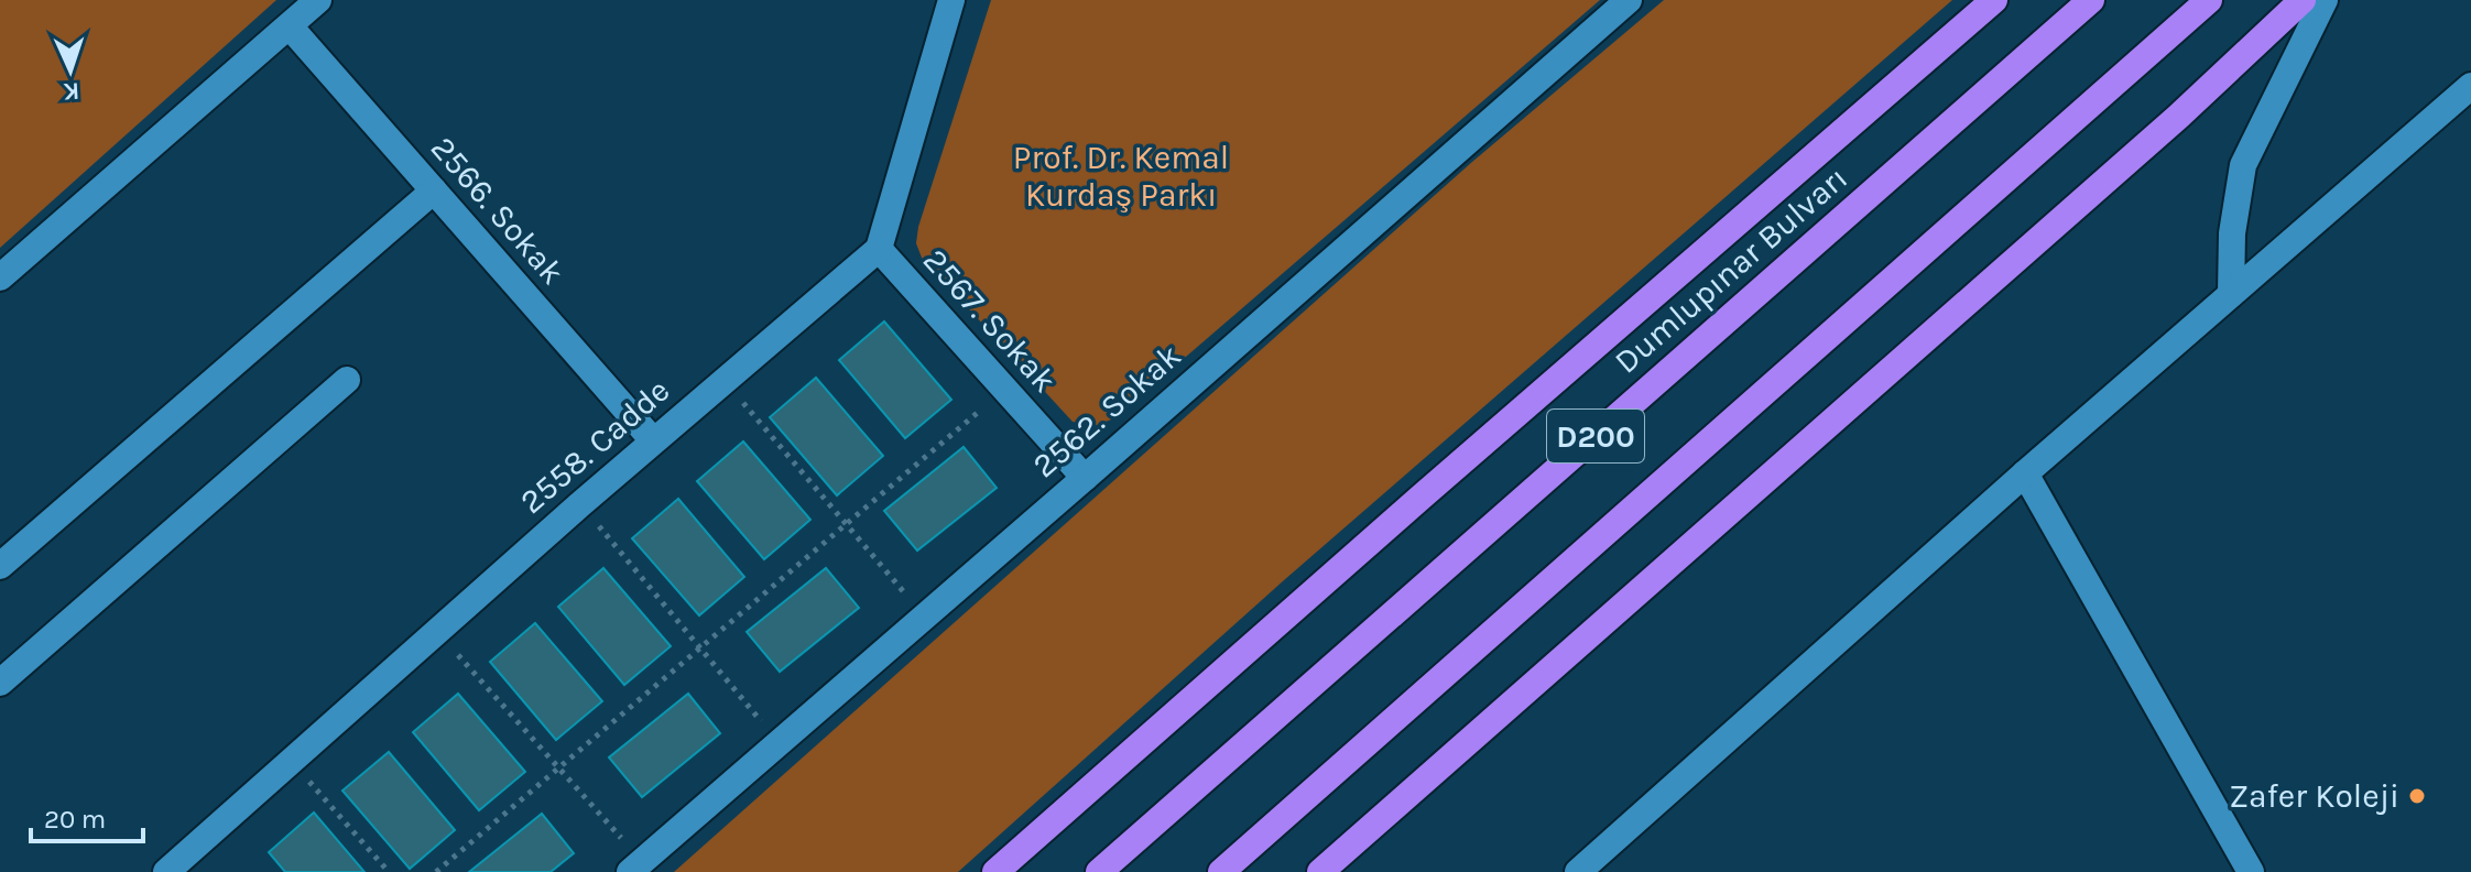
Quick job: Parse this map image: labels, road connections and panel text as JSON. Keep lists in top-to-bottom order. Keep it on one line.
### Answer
{"streets":{"highway":["Dumlupınar Bulvarı","D200"],"street":["2566. Sokak","2567. Sokak","2562. Sokak","2558. Cadde"]},"crossings":[["2566. Sokak","2558. Cadde"],["2567. Sokak","2562. Sokak"],["2567. Sokak","2558. Cadde"]],"parks":["Prof. Dr. Kemal Kurdaş Parkı"],"places":["Zafer Koleji"],"scale_bar":"20 m","north":"bottom"}
